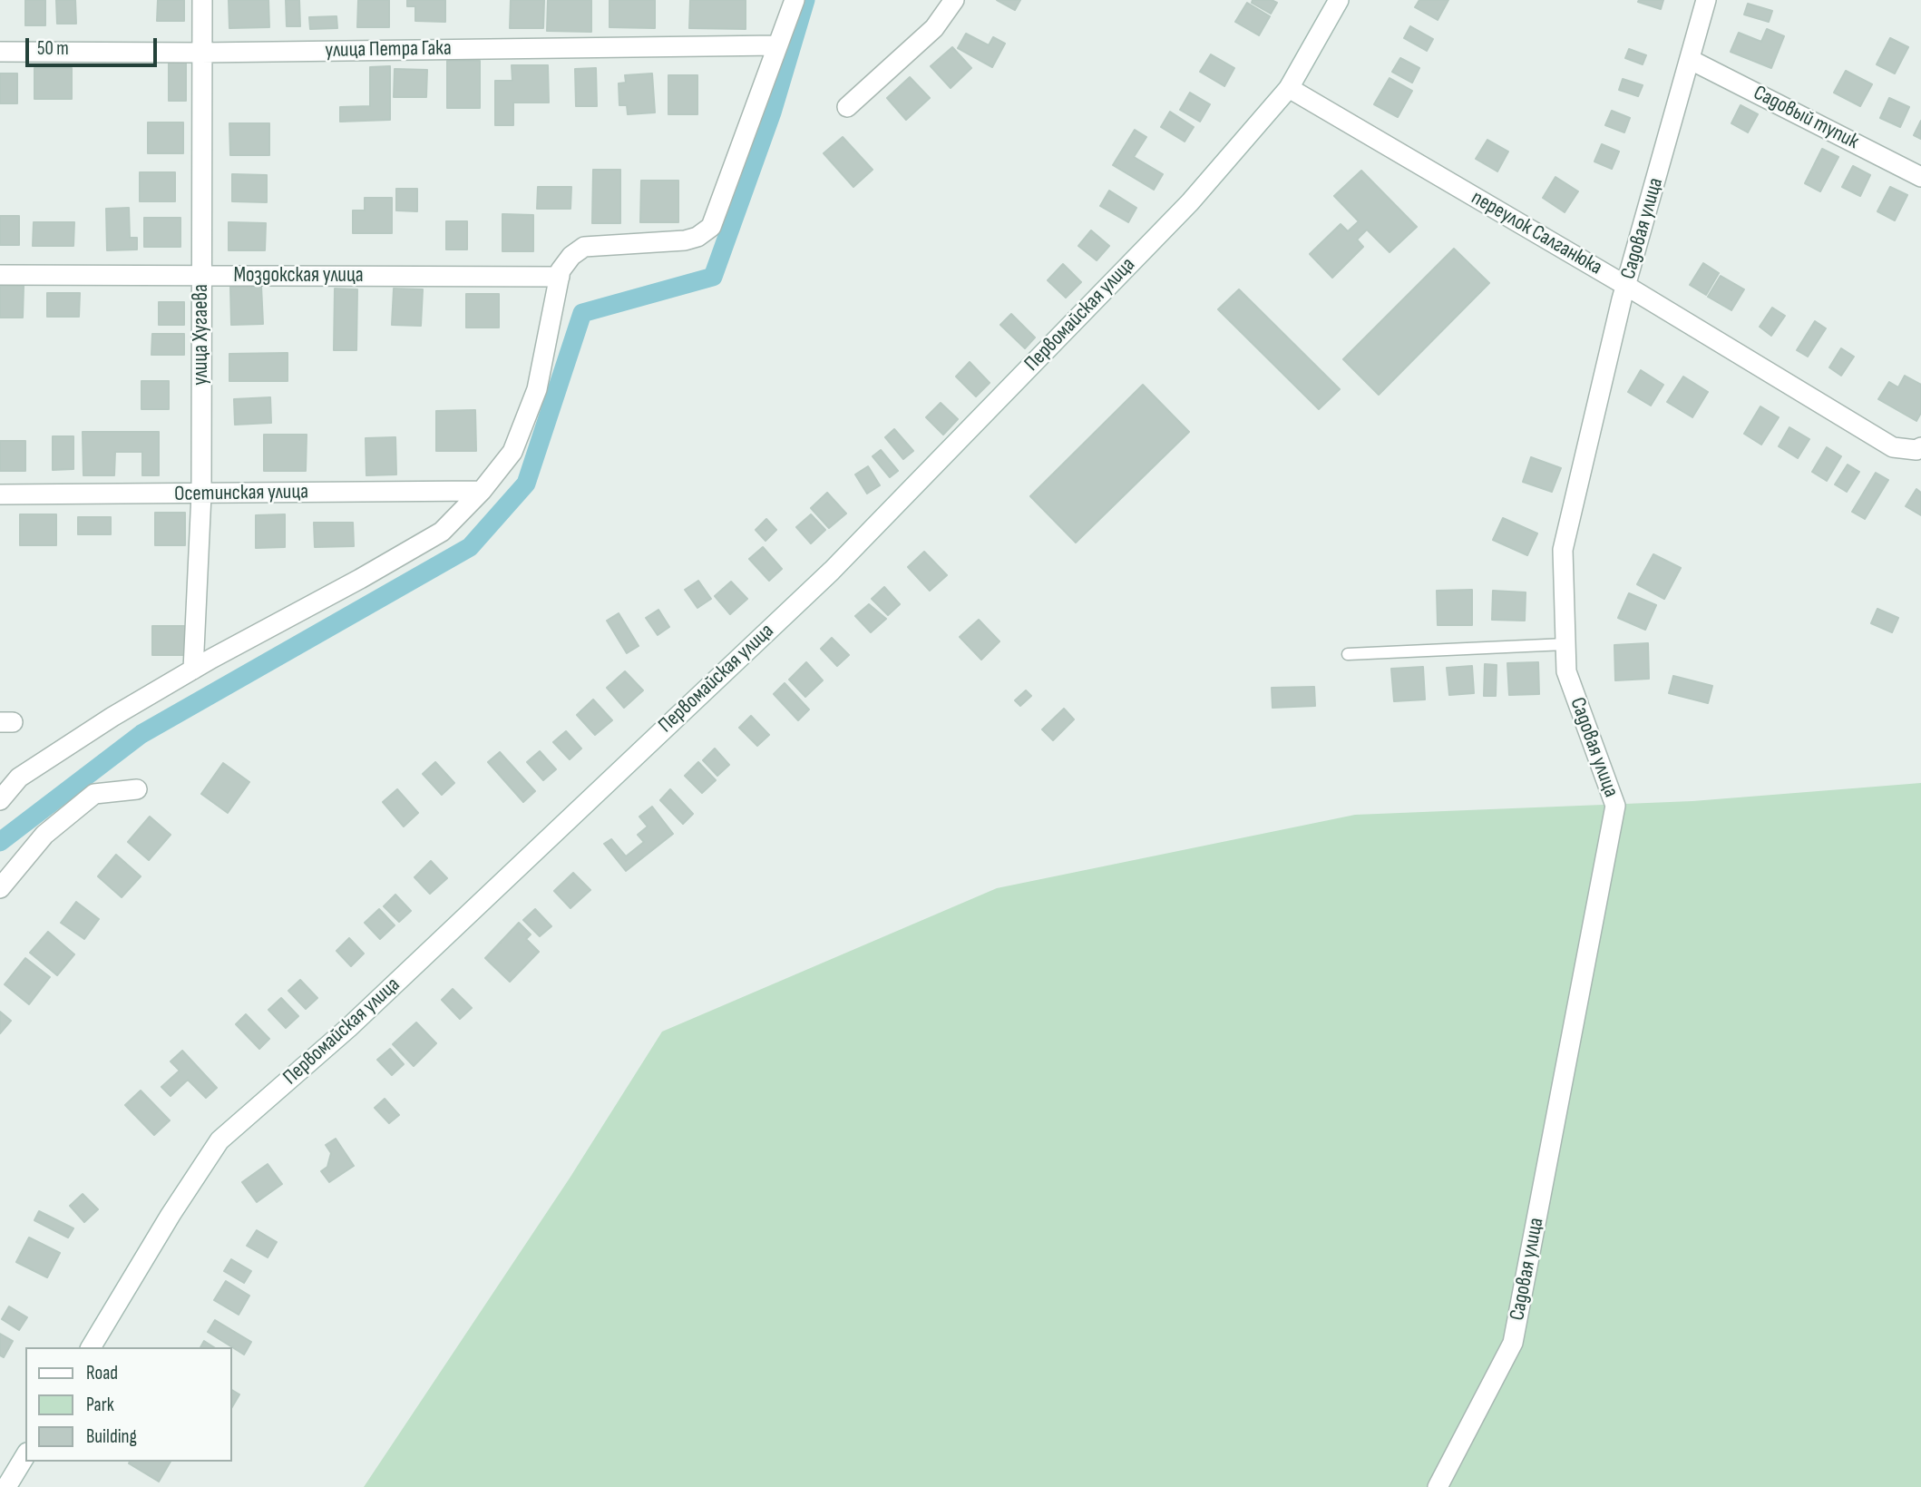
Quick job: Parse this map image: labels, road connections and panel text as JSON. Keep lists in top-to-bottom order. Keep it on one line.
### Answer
{"streets":{"street":["улица Петра Гака","Садовый тупик","Садовая улица","переулок Салганюка","Моздокская улица","Первомайская улица","улица Хугаева","Осетинская улица"]},"crossings":[["улица Петра Гака","улица Хугаева"],["Садовый тупик","Садовая улица"],["Садовая улица","переулок Салганюка"],["переулок Салганюка","Первомайская улица"],["Моздокская улица","улица Хугаева"],["улица Хугаева","Осетинская улица"]],"legend":["Road","Park","Building"],"scale_bar":"50 m"}
